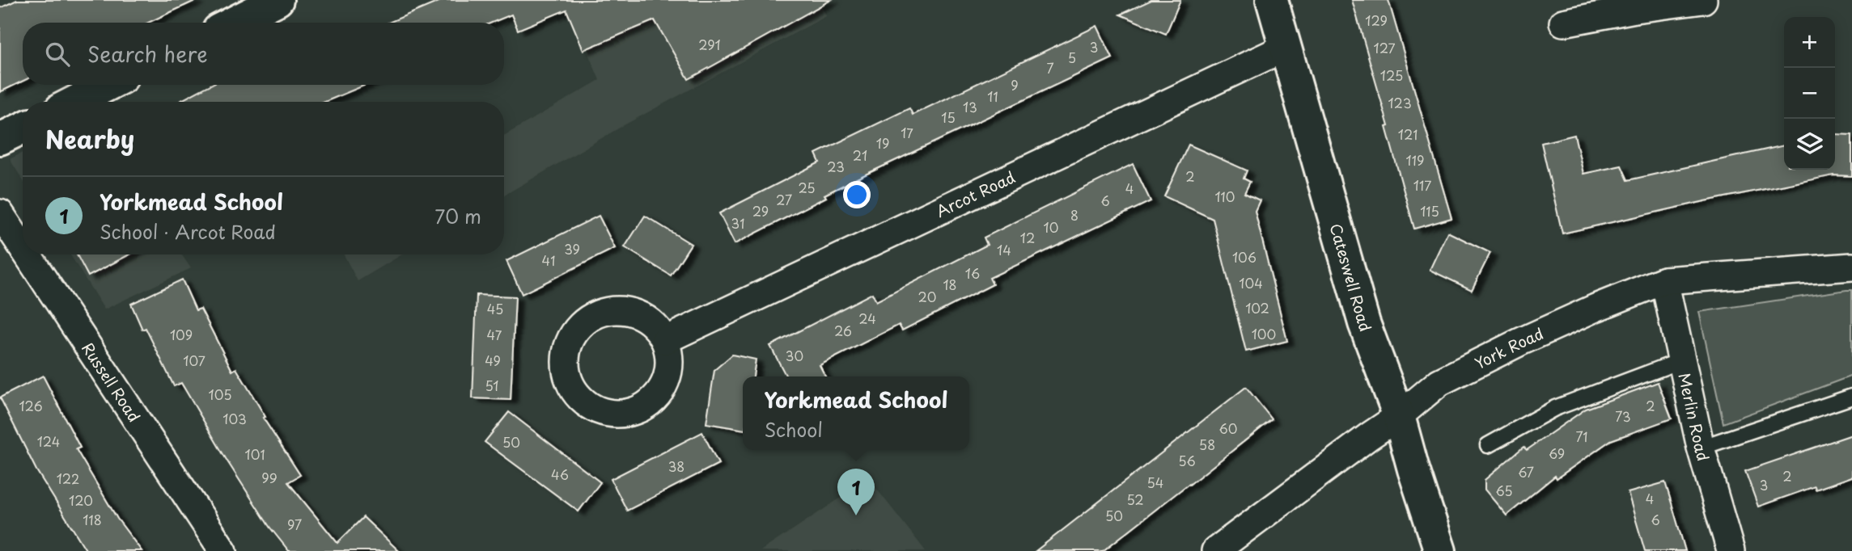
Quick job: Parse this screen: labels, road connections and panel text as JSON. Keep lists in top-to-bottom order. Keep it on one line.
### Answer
{"streets":{"street":["Arcot Road","Cateswell Road","York Road","Russell Road","Merlin Road"]},"crossings":[["Arcot Road","Cateswell Road"],["Cateswell Road","York Road"],["York Road","Merlin Road"]],"house_numbers":["129","291","3","127","5","7","125","9","11","123","13","15","17","121","19","21","119","23","2","117","25","4","110","27","6","29","115","8","31","10","12","39","14","106","41","16","104","18","20","102","45","24","26","100","109","47","30","107","49","51","105","126","2","73","103","60","71","124","50","58","69","101","56","38","67","46","2","99","122","54","3","65","4","52","120","50","118","6","97"],"page":{"map_buttons":["+","−"],"search":"Search here","heading":"Nearby","list":[{"mark":"1","name":"Yorkmead School","note":"School · Arcot Road","value":"70 m"}],"popup":["Yorkmead School","School"],"pins":"1"}}
